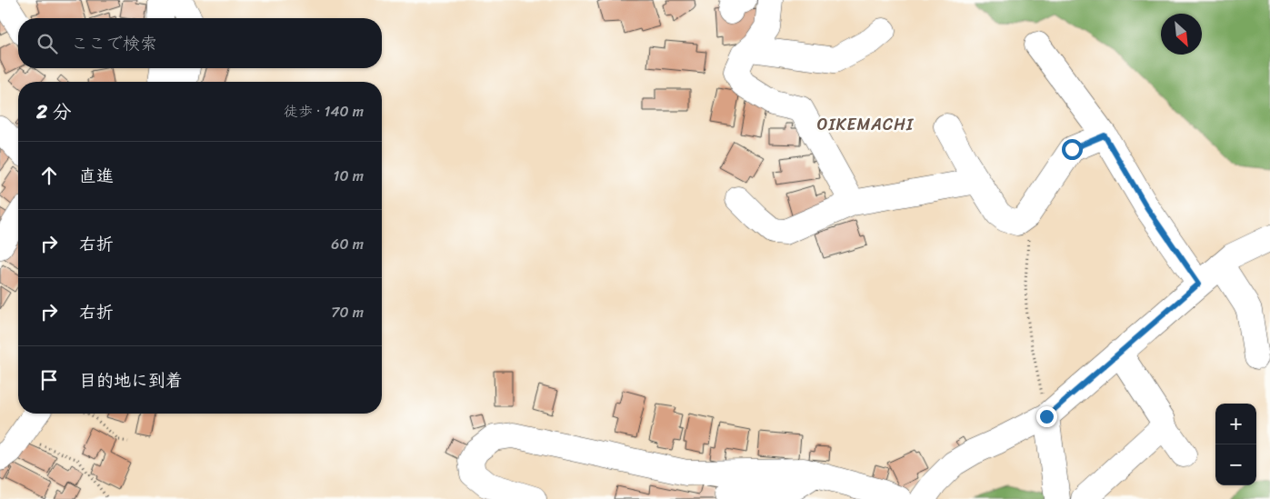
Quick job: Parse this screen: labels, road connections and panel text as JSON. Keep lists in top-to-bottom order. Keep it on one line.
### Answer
{"districts":["OIKEMACHI"],"north":"bottom right","page":{"search":"ここで検索","heading":["2 分","徒歩 · 140 m"],"list":[["直進","10 m"],["右折","60 m"],["右折","70 m"],"目的地に到着"],"map_buttons":["+","−"]}}
